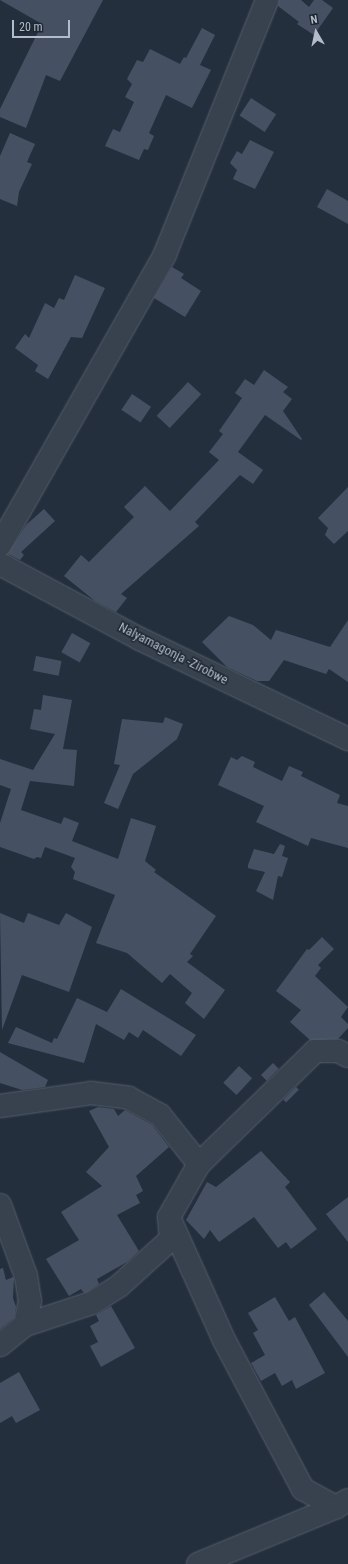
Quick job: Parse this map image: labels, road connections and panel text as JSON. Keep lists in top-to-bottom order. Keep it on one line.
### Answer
{"streets":{"street":["Nalyamagonja -Zirobwe"]},"scale_bar":"20 m","north":"top"}
